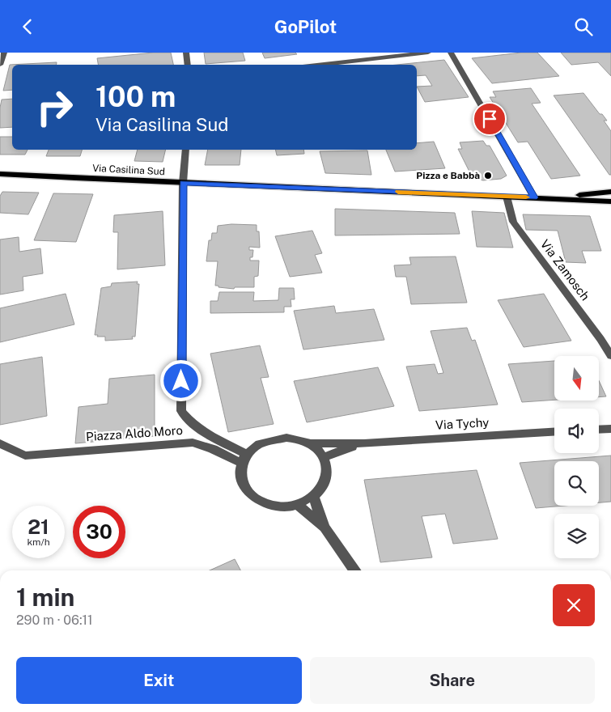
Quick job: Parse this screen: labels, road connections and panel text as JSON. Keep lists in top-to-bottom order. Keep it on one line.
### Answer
{"streets":{"main road":["Via Casilina Sud"],"street":["Via Zamosch","Via Tychy","Piazza Aldo Moro"]},"crossings":[["Via Casilina Sud","Via Zamosch"],["Via Casilina Sud","Piazza Aldo Moro"],["Via Tychy","Piazza Aldo Moro"]],"places":["Pizza e Babbà"],"north":"bottom","page":{"header":"GoPilot","turn":["100 m","Via Casilina Sud"],"speed":"21 km/h","limit":"30","heading":["1 min","290 m · 06:11"],"buttons":["Exit","Share"]}}
